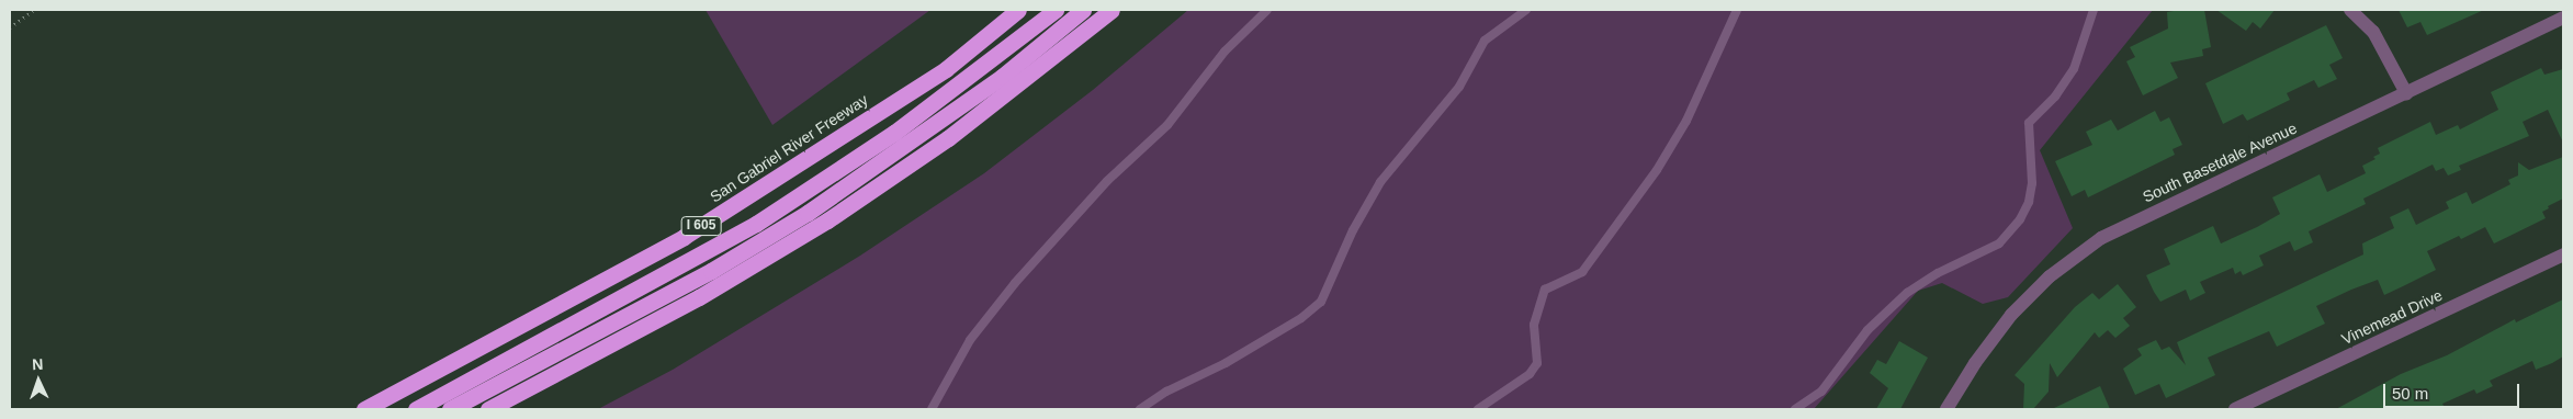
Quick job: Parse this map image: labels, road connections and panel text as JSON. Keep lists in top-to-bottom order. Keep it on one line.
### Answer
{"streets":{"highway":["San Gabriel River Freeway","I 605"],"street":["South Basetdale Avenue","Vinemead Drive"]},"scale_bar":"50 m","north":"top"}
